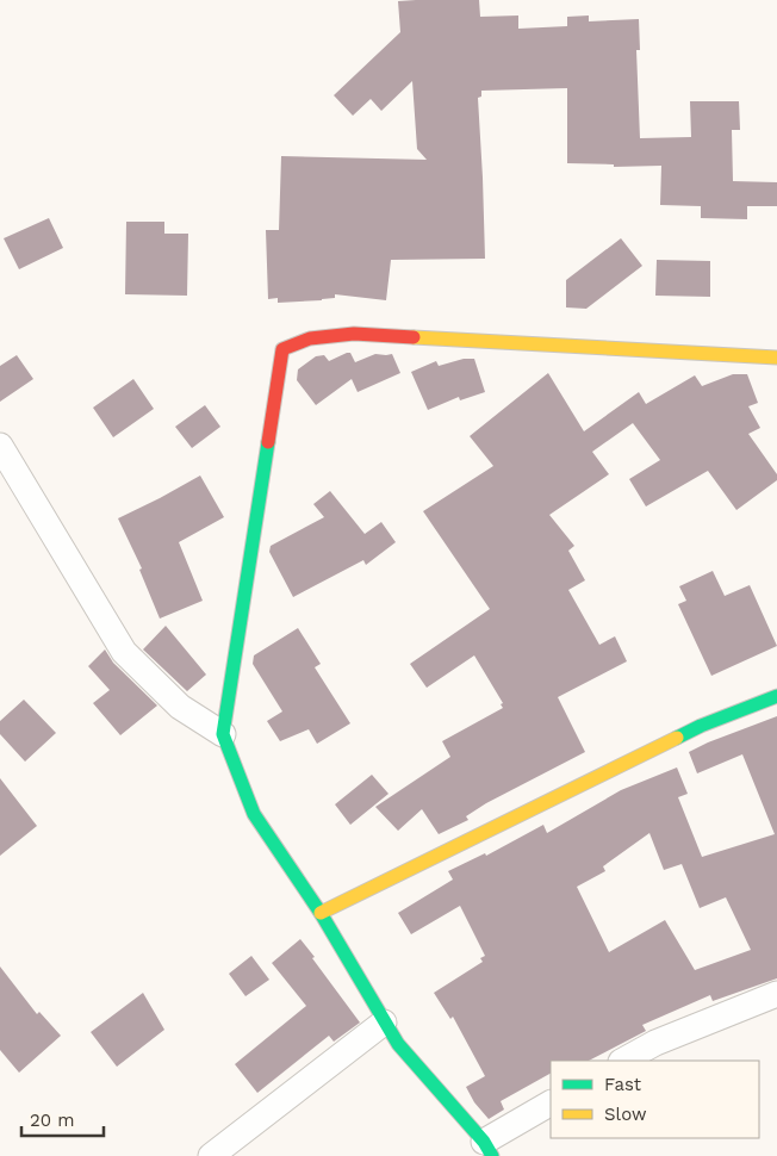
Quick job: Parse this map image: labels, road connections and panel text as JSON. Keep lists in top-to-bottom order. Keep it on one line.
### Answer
{"legend":["Fast","Slow"],"scale_bar":"20 m"}
